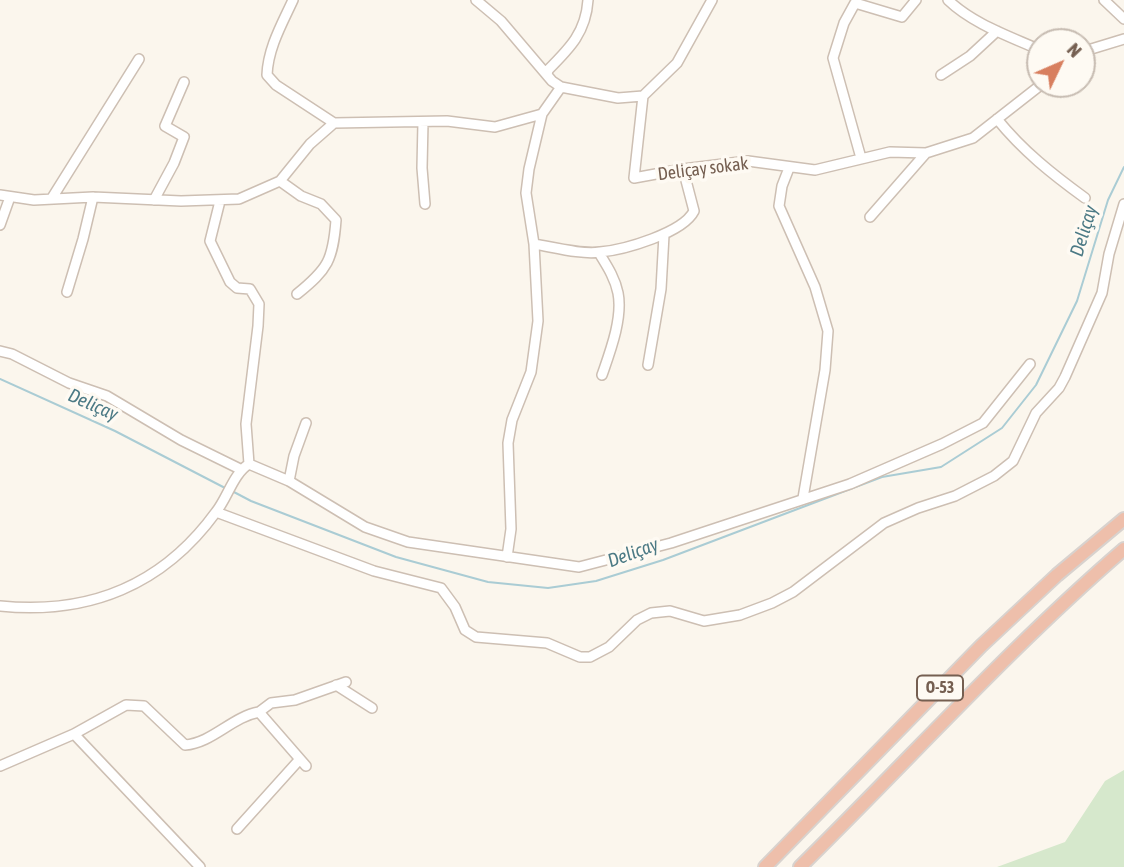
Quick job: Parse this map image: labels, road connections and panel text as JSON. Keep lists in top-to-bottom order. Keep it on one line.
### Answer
{"streets":{"highway":["O-53"],"street":["Deliçay sokak"]},"water":["Deliçay"],"north":"top right"}
